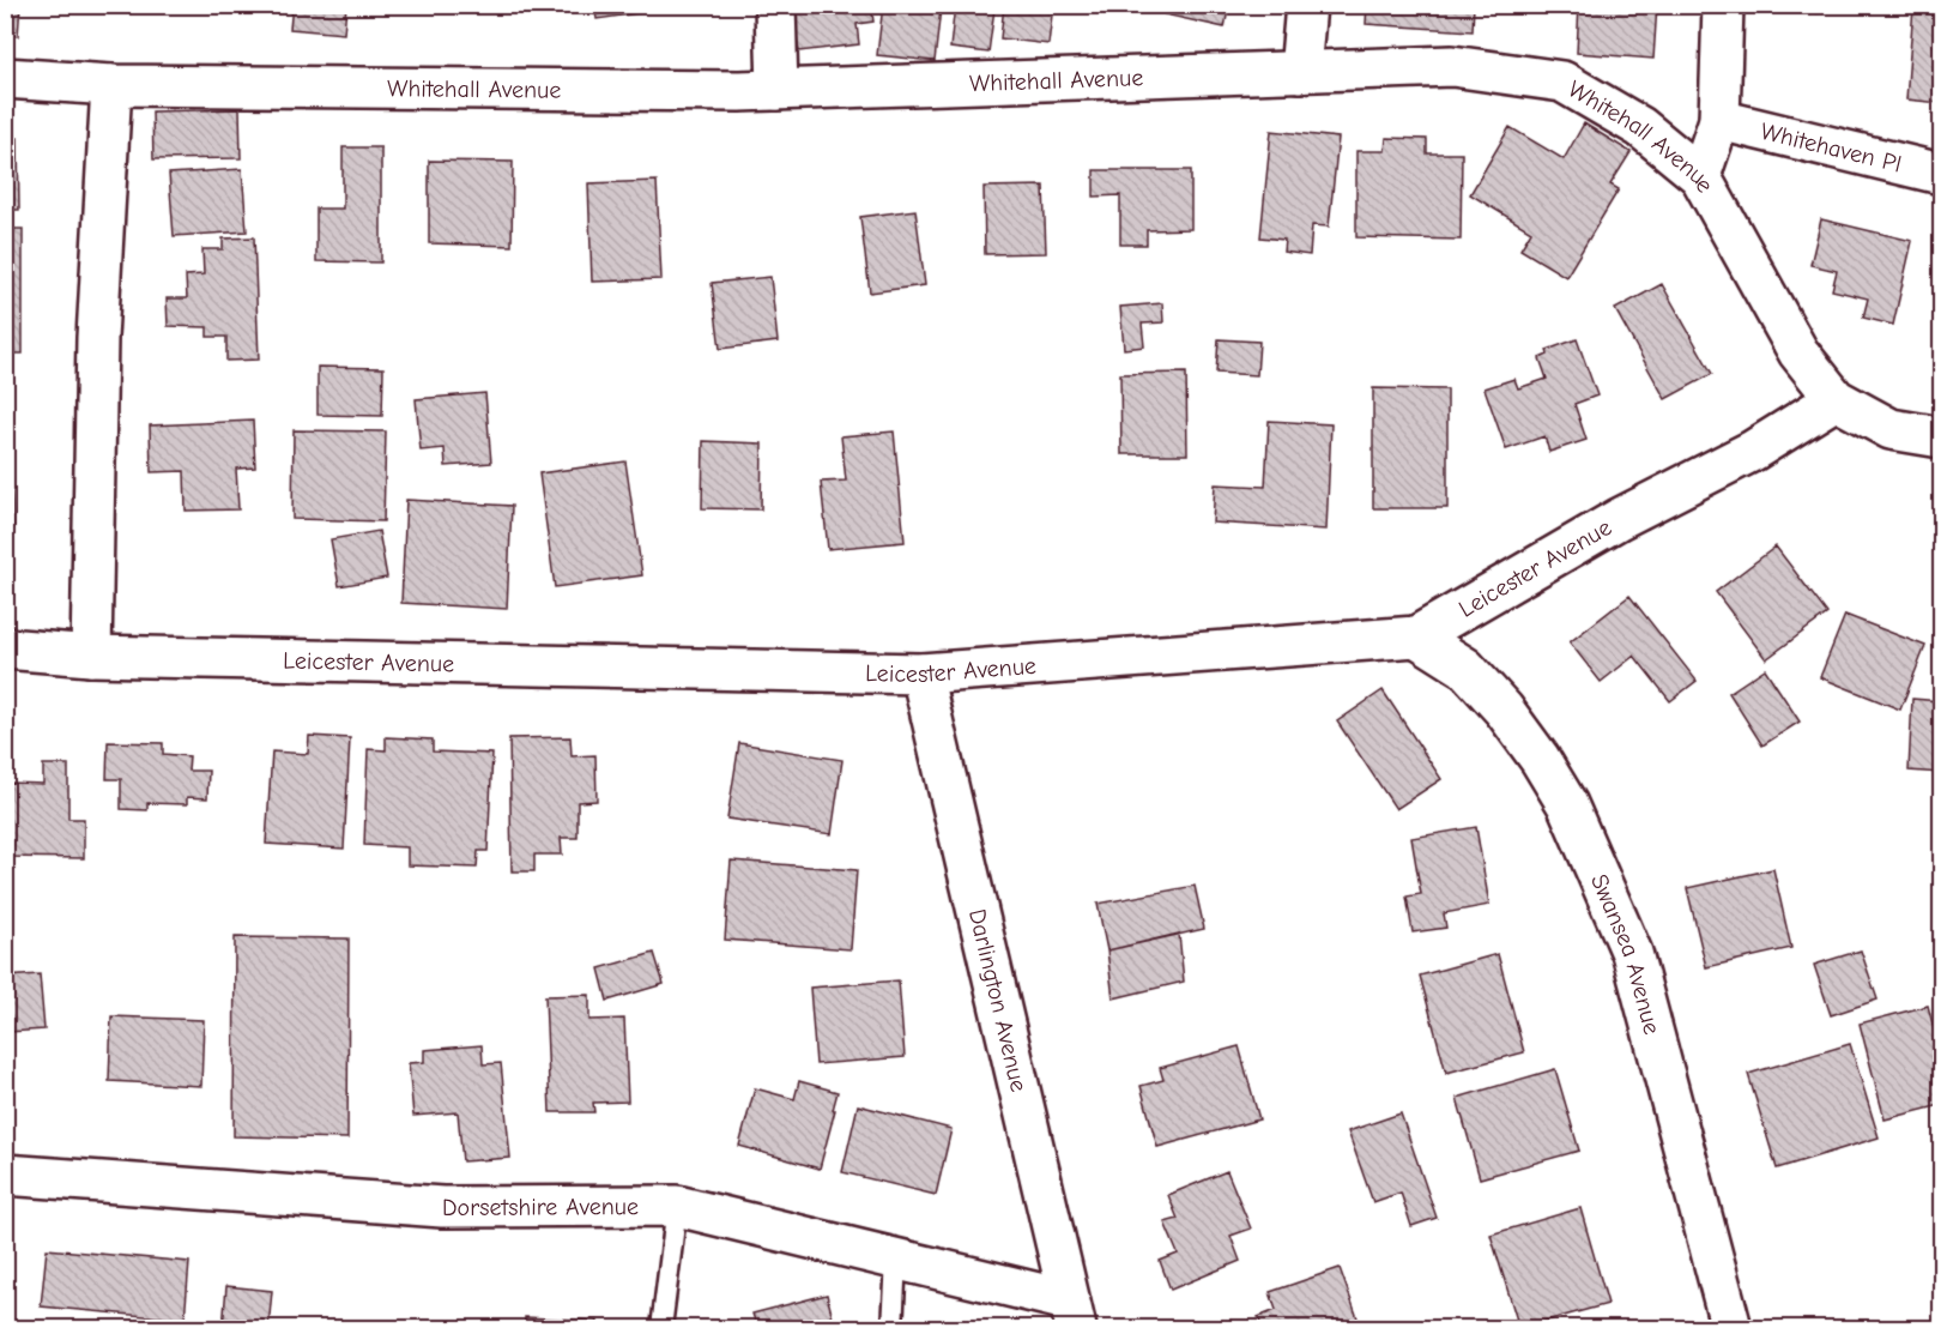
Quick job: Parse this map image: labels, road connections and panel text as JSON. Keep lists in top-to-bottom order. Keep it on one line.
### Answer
{"streets":{"street":["Whitehall Avenue","Whitehaven Pl","Leicester Avenue","Swansea Avenue","Darlington Avenue","Dorsetshire Avenue"]},"crossings":[["Whitehall Avenue","Leicester Avenue"],["Leicester Avenue","Swansea Avenue"],["Leicester Avenue","Darlington Avenue"],["Darlington Avenue","Dorsetshire Avenue"]]}
